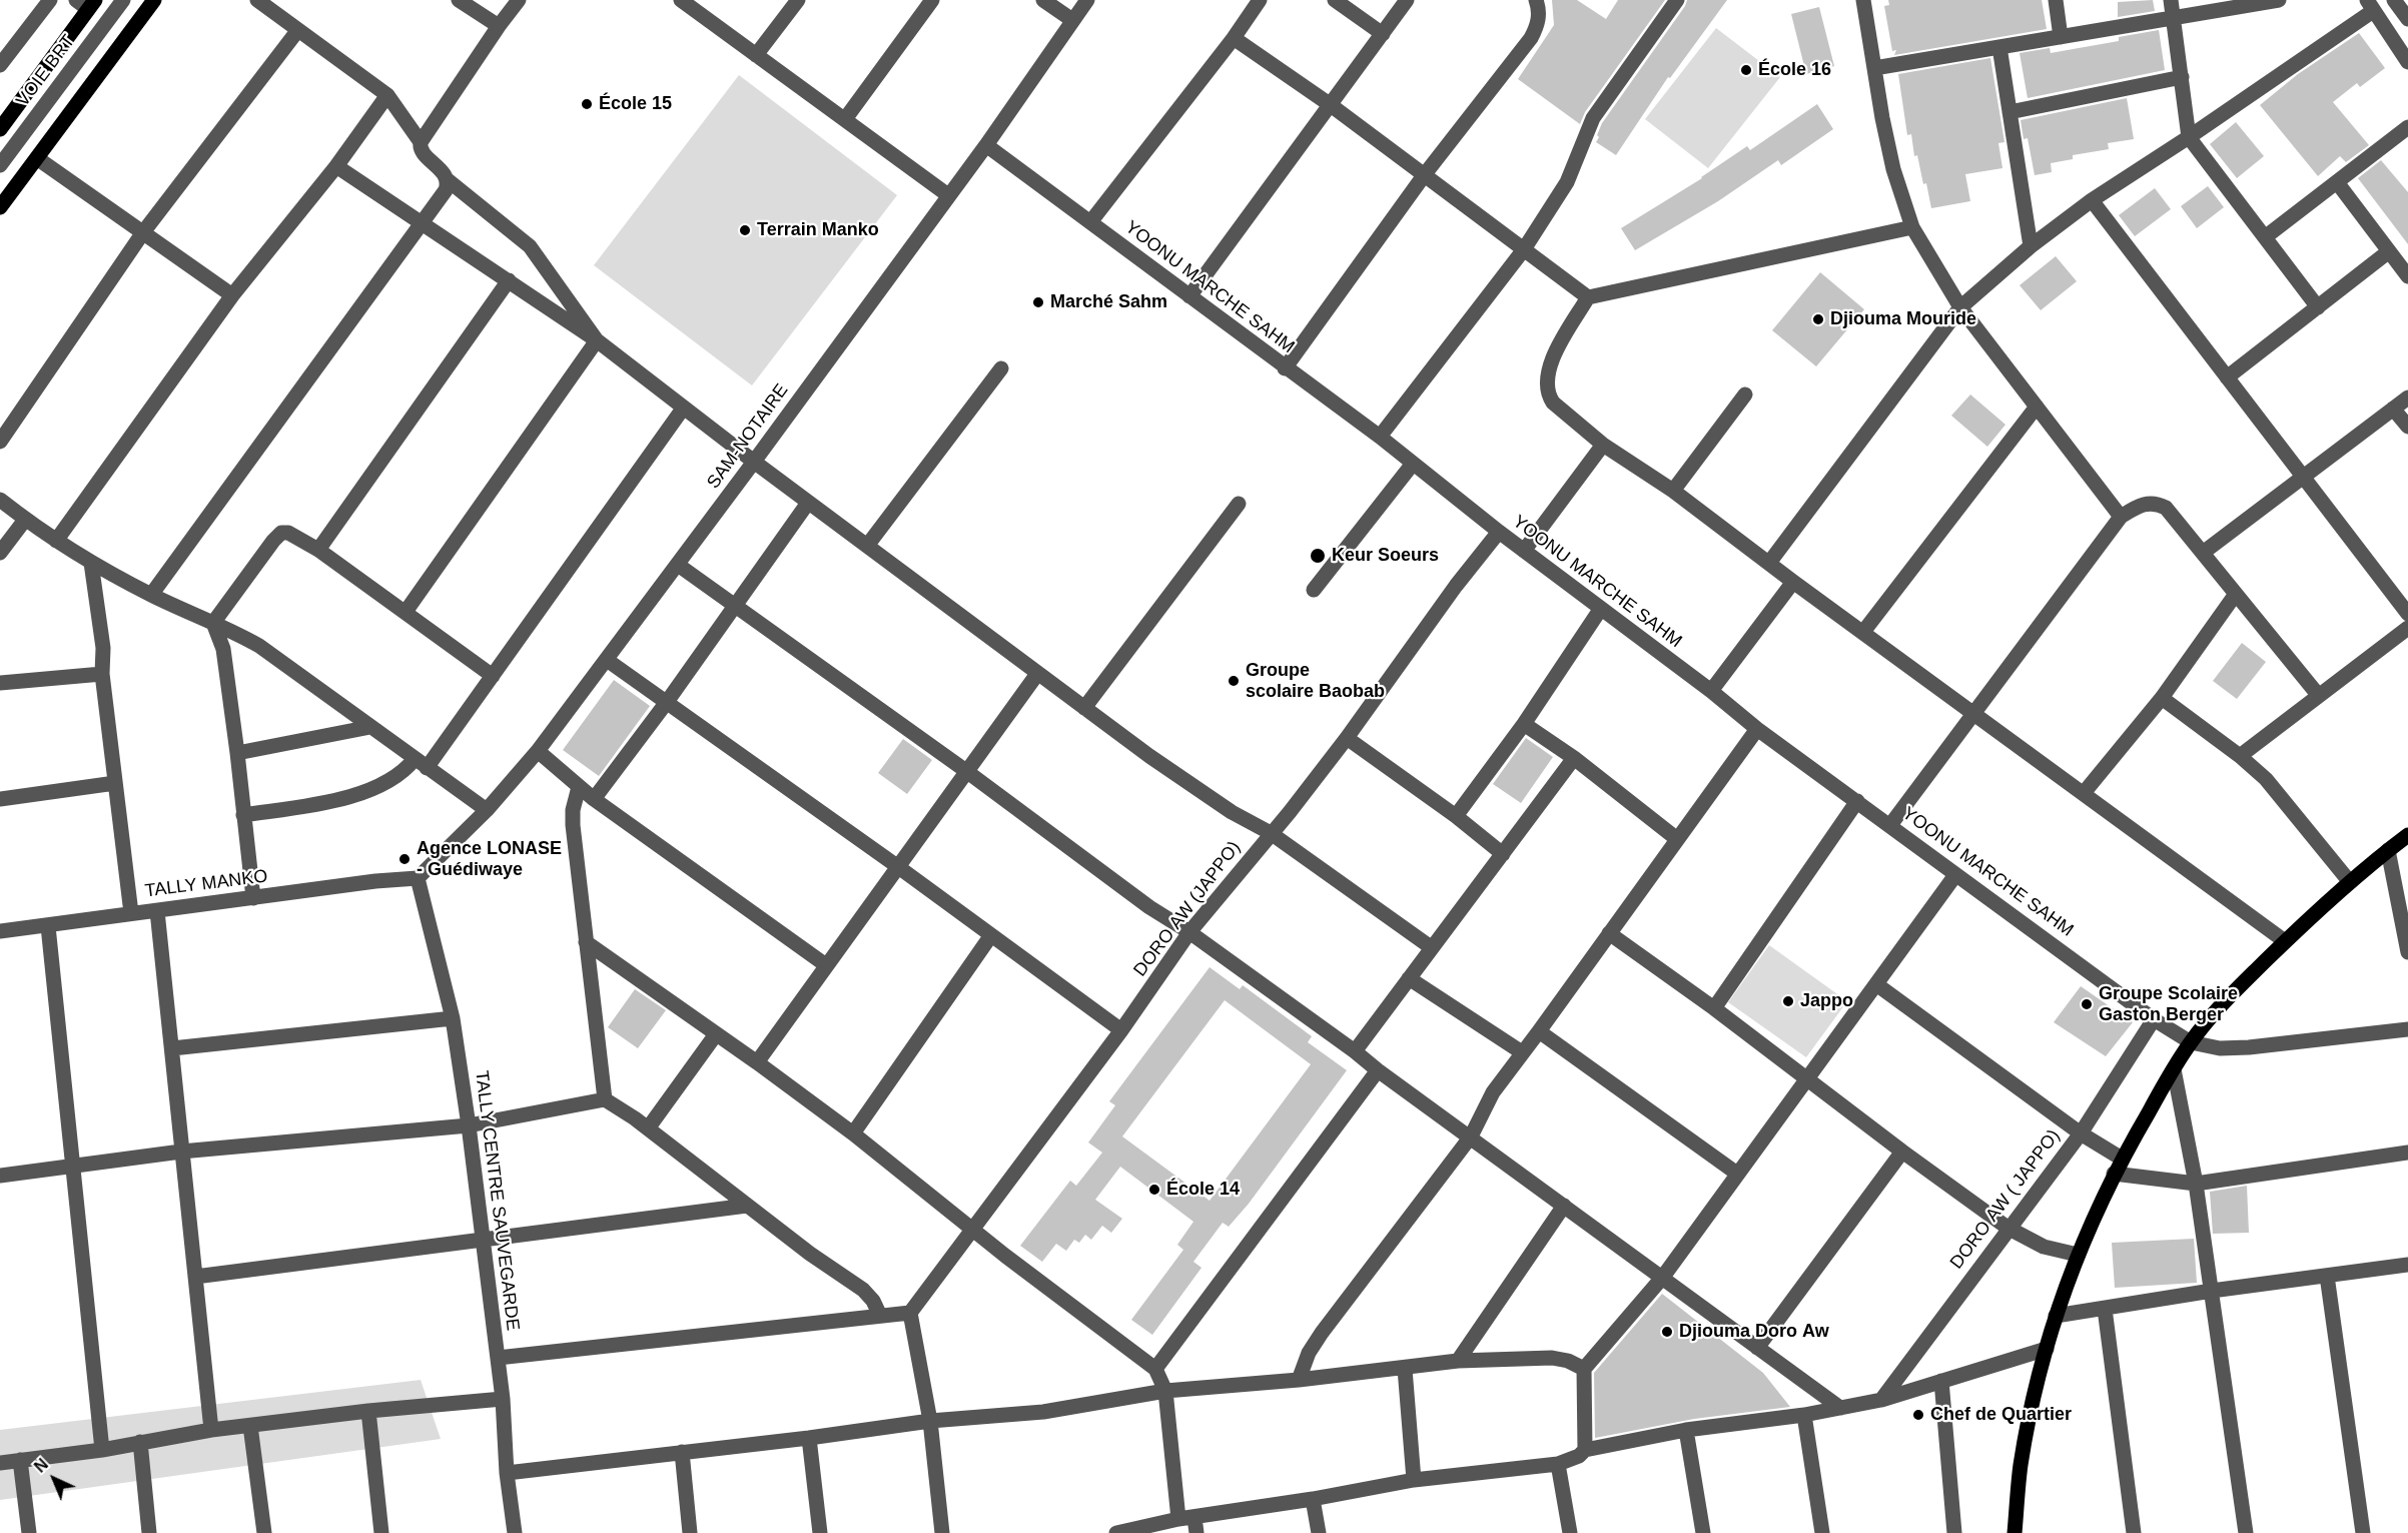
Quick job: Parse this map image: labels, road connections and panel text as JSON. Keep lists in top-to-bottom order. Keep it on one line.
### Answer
{"streets":{"street":["VOIE BRT","YOONU MARCHE SAHM","SAM-NOTAIRE","TALLY MANKO","DORO AW (JAPPO)","DORO AW ( JAPPO)","TALLY CENTRE SAUVEGARDE"]},"crossings":[["YOONU MARCHE SAHM","SAM-NOTAIRE"],["YOONU MARCHE SAHM","DORO AW (JAPPO)"],["YOONU MARCHE SAHM","DORO AW ( JAPPO)"],["SAM-NOTAIRE","TALLY MANKO"],["SAM-NOTAIRE","TALLY CENTRE SAUVEGARDE"],["TALLY MANKO","TALLY CENTRE SAUVEGARDE"]],"places":["École 16","École 15","Terrain Manko","Marché Sahm","Djiouma Mouride","Keur Soeurs","Groupe scolaire Baobab","Agence LONASE - Guédiwaye","Jappo","Groupe Scolaire Gaston Berger","École 14","Djiouma Doro Aw","Chef de Quartier"],"north":"top left"}
